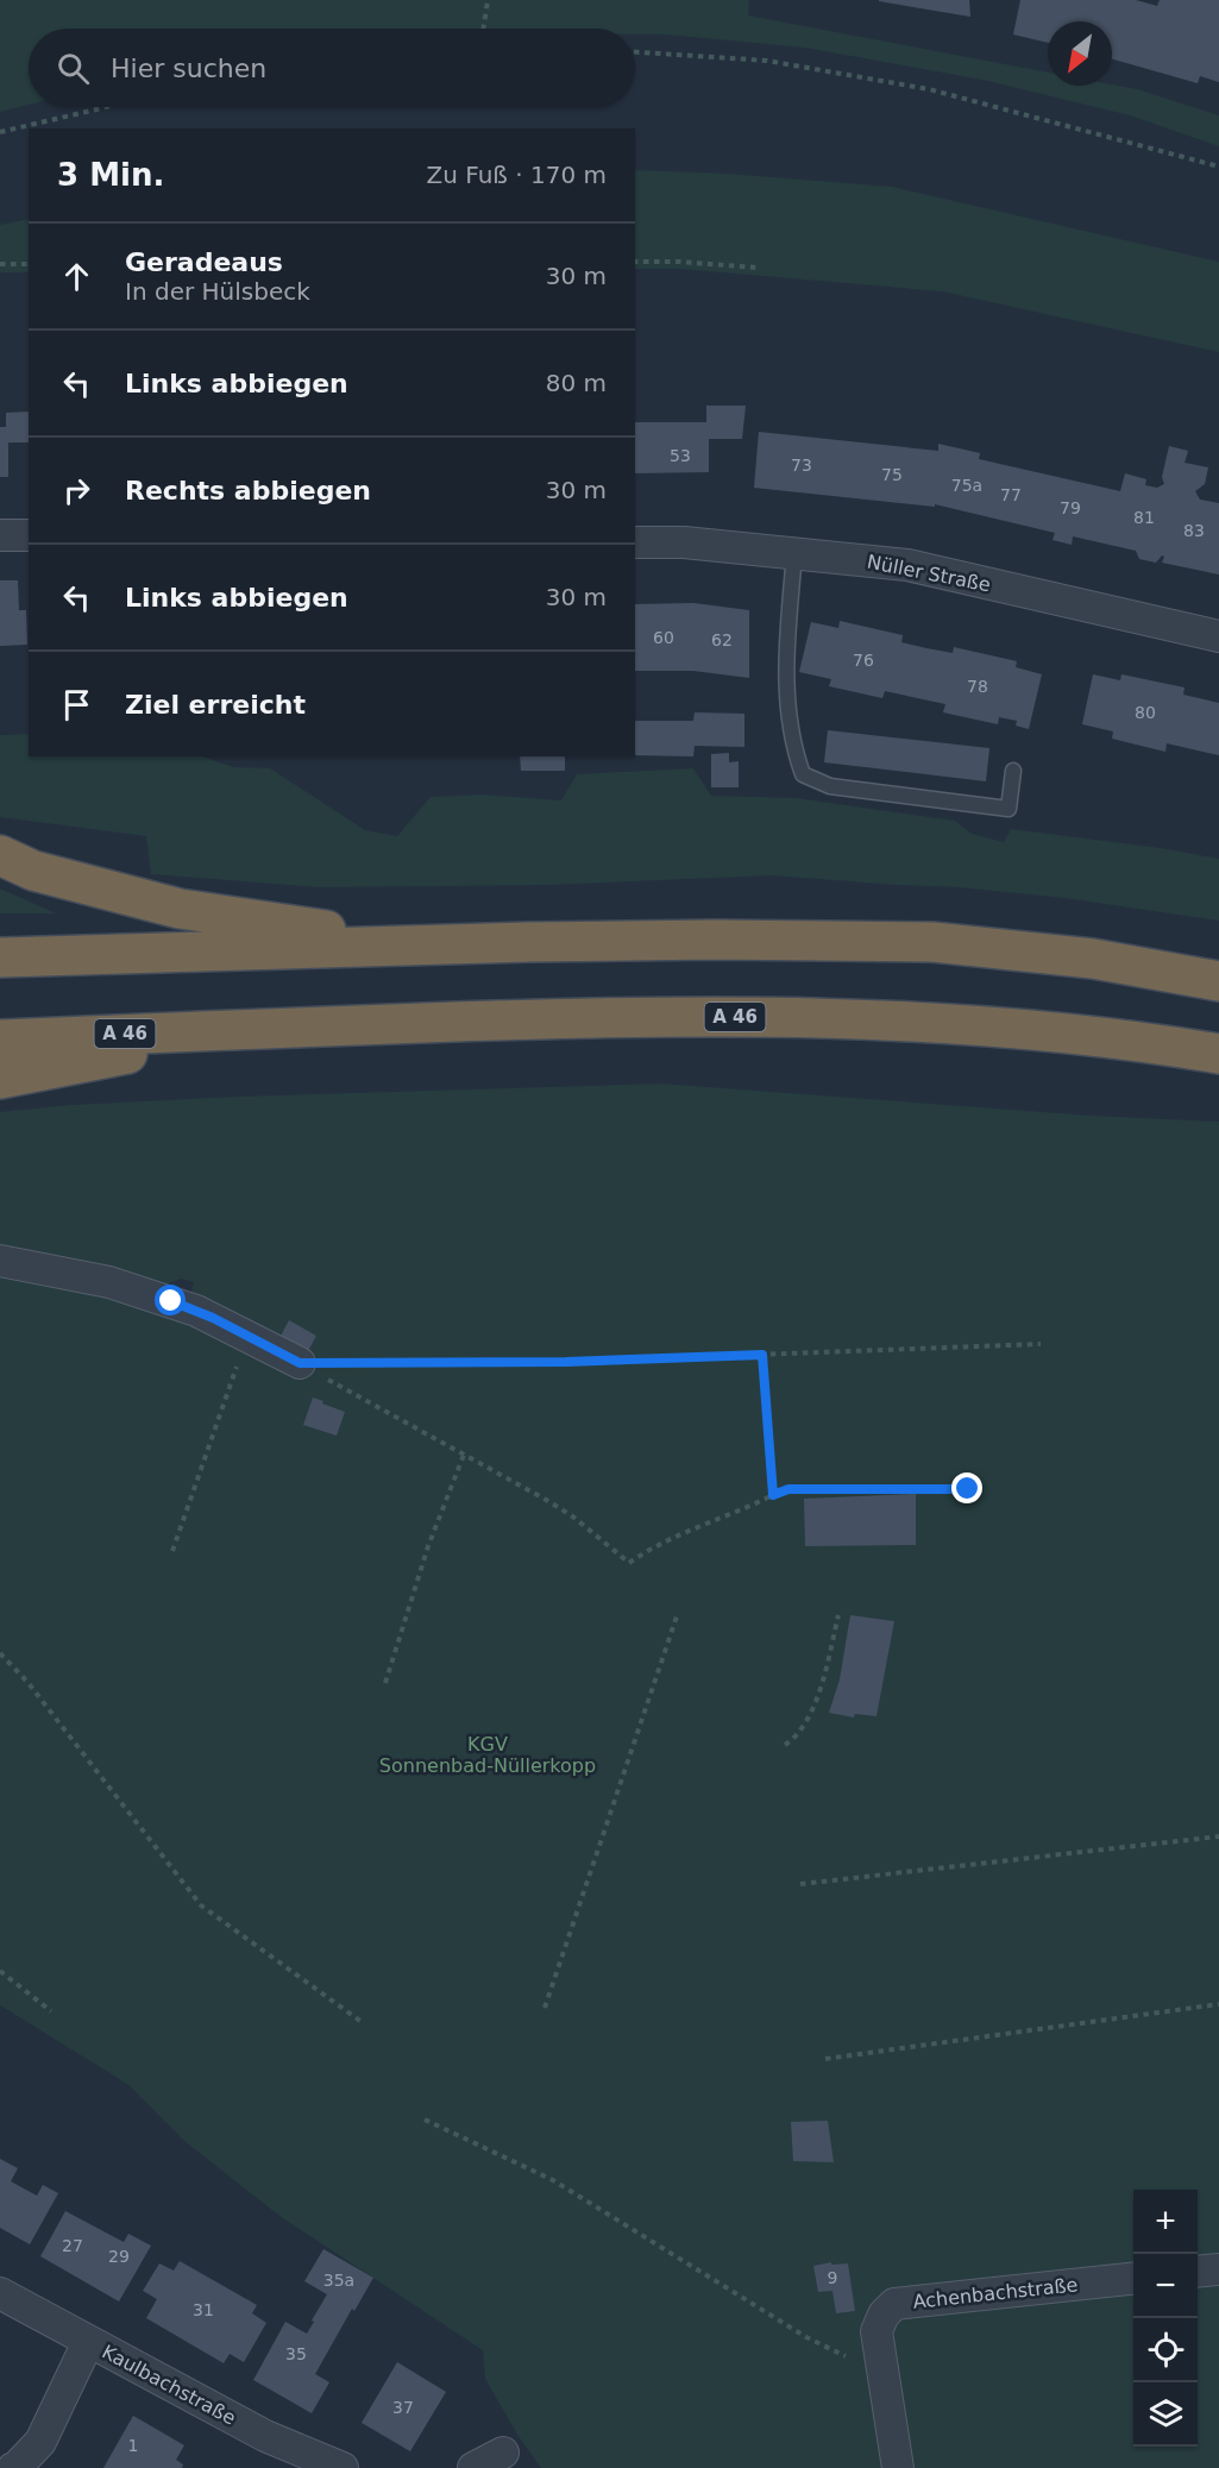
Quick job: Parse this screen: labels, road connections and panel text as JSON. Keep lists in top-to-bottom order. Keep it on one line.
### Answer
{"streets":{"highway":["A 46"],"street":["Nüller Straße","Achenbachstraße","Kaulbachstraße"]},"parks":["KGV Sonnenbad-Nüllerkopp"],"house_numbers":["53","73","75","75a","77","79","81","83","60","62","76","78","80","27","29","9","35a","31","35","37","1"],"north":"bottom left","page":{"search":"Hier suchen","heading":["3 Min.","Zu Fuß · 170 m"],"list":[["Geradeaus","In der Hülsbeck","30 m"],["Links abbiegen","80 m"],["Rechts abbiegen","30 m"],["Links abbiegen","30 m"],"Ziel erreicht"],"map_buttons":["+","−"]}}
